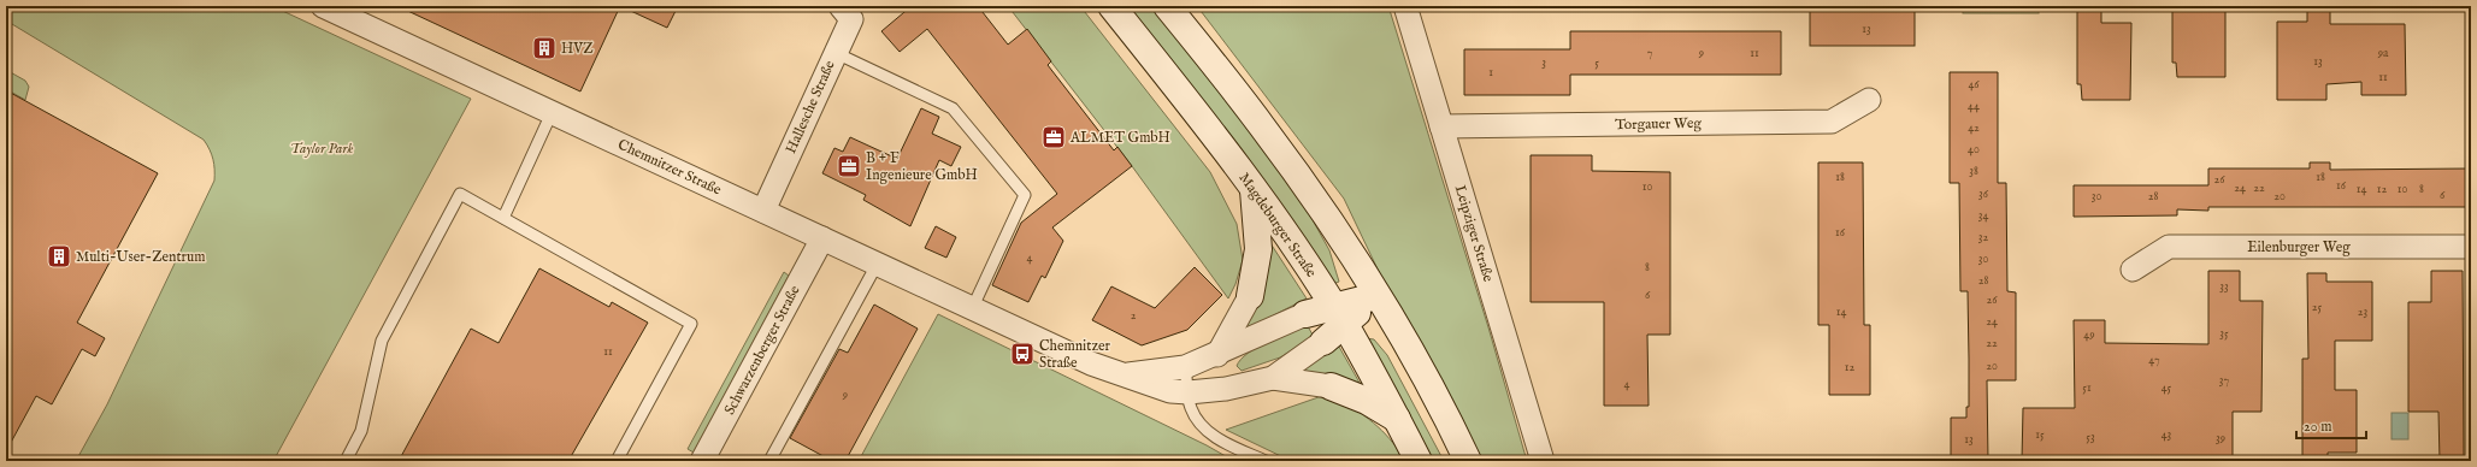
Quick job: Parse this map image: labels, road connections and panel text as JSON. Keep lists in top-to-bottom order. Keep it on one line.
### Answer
{"streets":{"main road":["Magdeburger Straße"],"street":["Hallesche Straße","Torgauer Weg","Chemnitzer Straße","Leipziger Straße","Eilenburger Weg","Schwarzenberger Straße"]},"crossings":[["Hallesche Straße","Chemnitzer Straße"],["Torgauer Weg","Leipziger Straße"],["Chemnitzer Straße","Schwarzenberger Straße"]],"parks":["Taylor Park"],"places":{"building":["HVZ","Multi-User-Zentrum"],"office":["ALMET GmbH","B + F Ingenieure GmbH"],"bus stop":["Chemnitzer Straße"]},"house_numbers":["13","7","9","11","9a","13","3","5","1","11","46","44","42","40","38","18","18","26","16","10","24","22","14","12","10","8","36","6","30","28","20","34","16","32","4","30","8","28","33","6","26","25","14","23","2","24","35","49","22","11","47","20","12","37","4","51","45","9","15","43","53","39","13"],"scale_bar":"20 m"}
